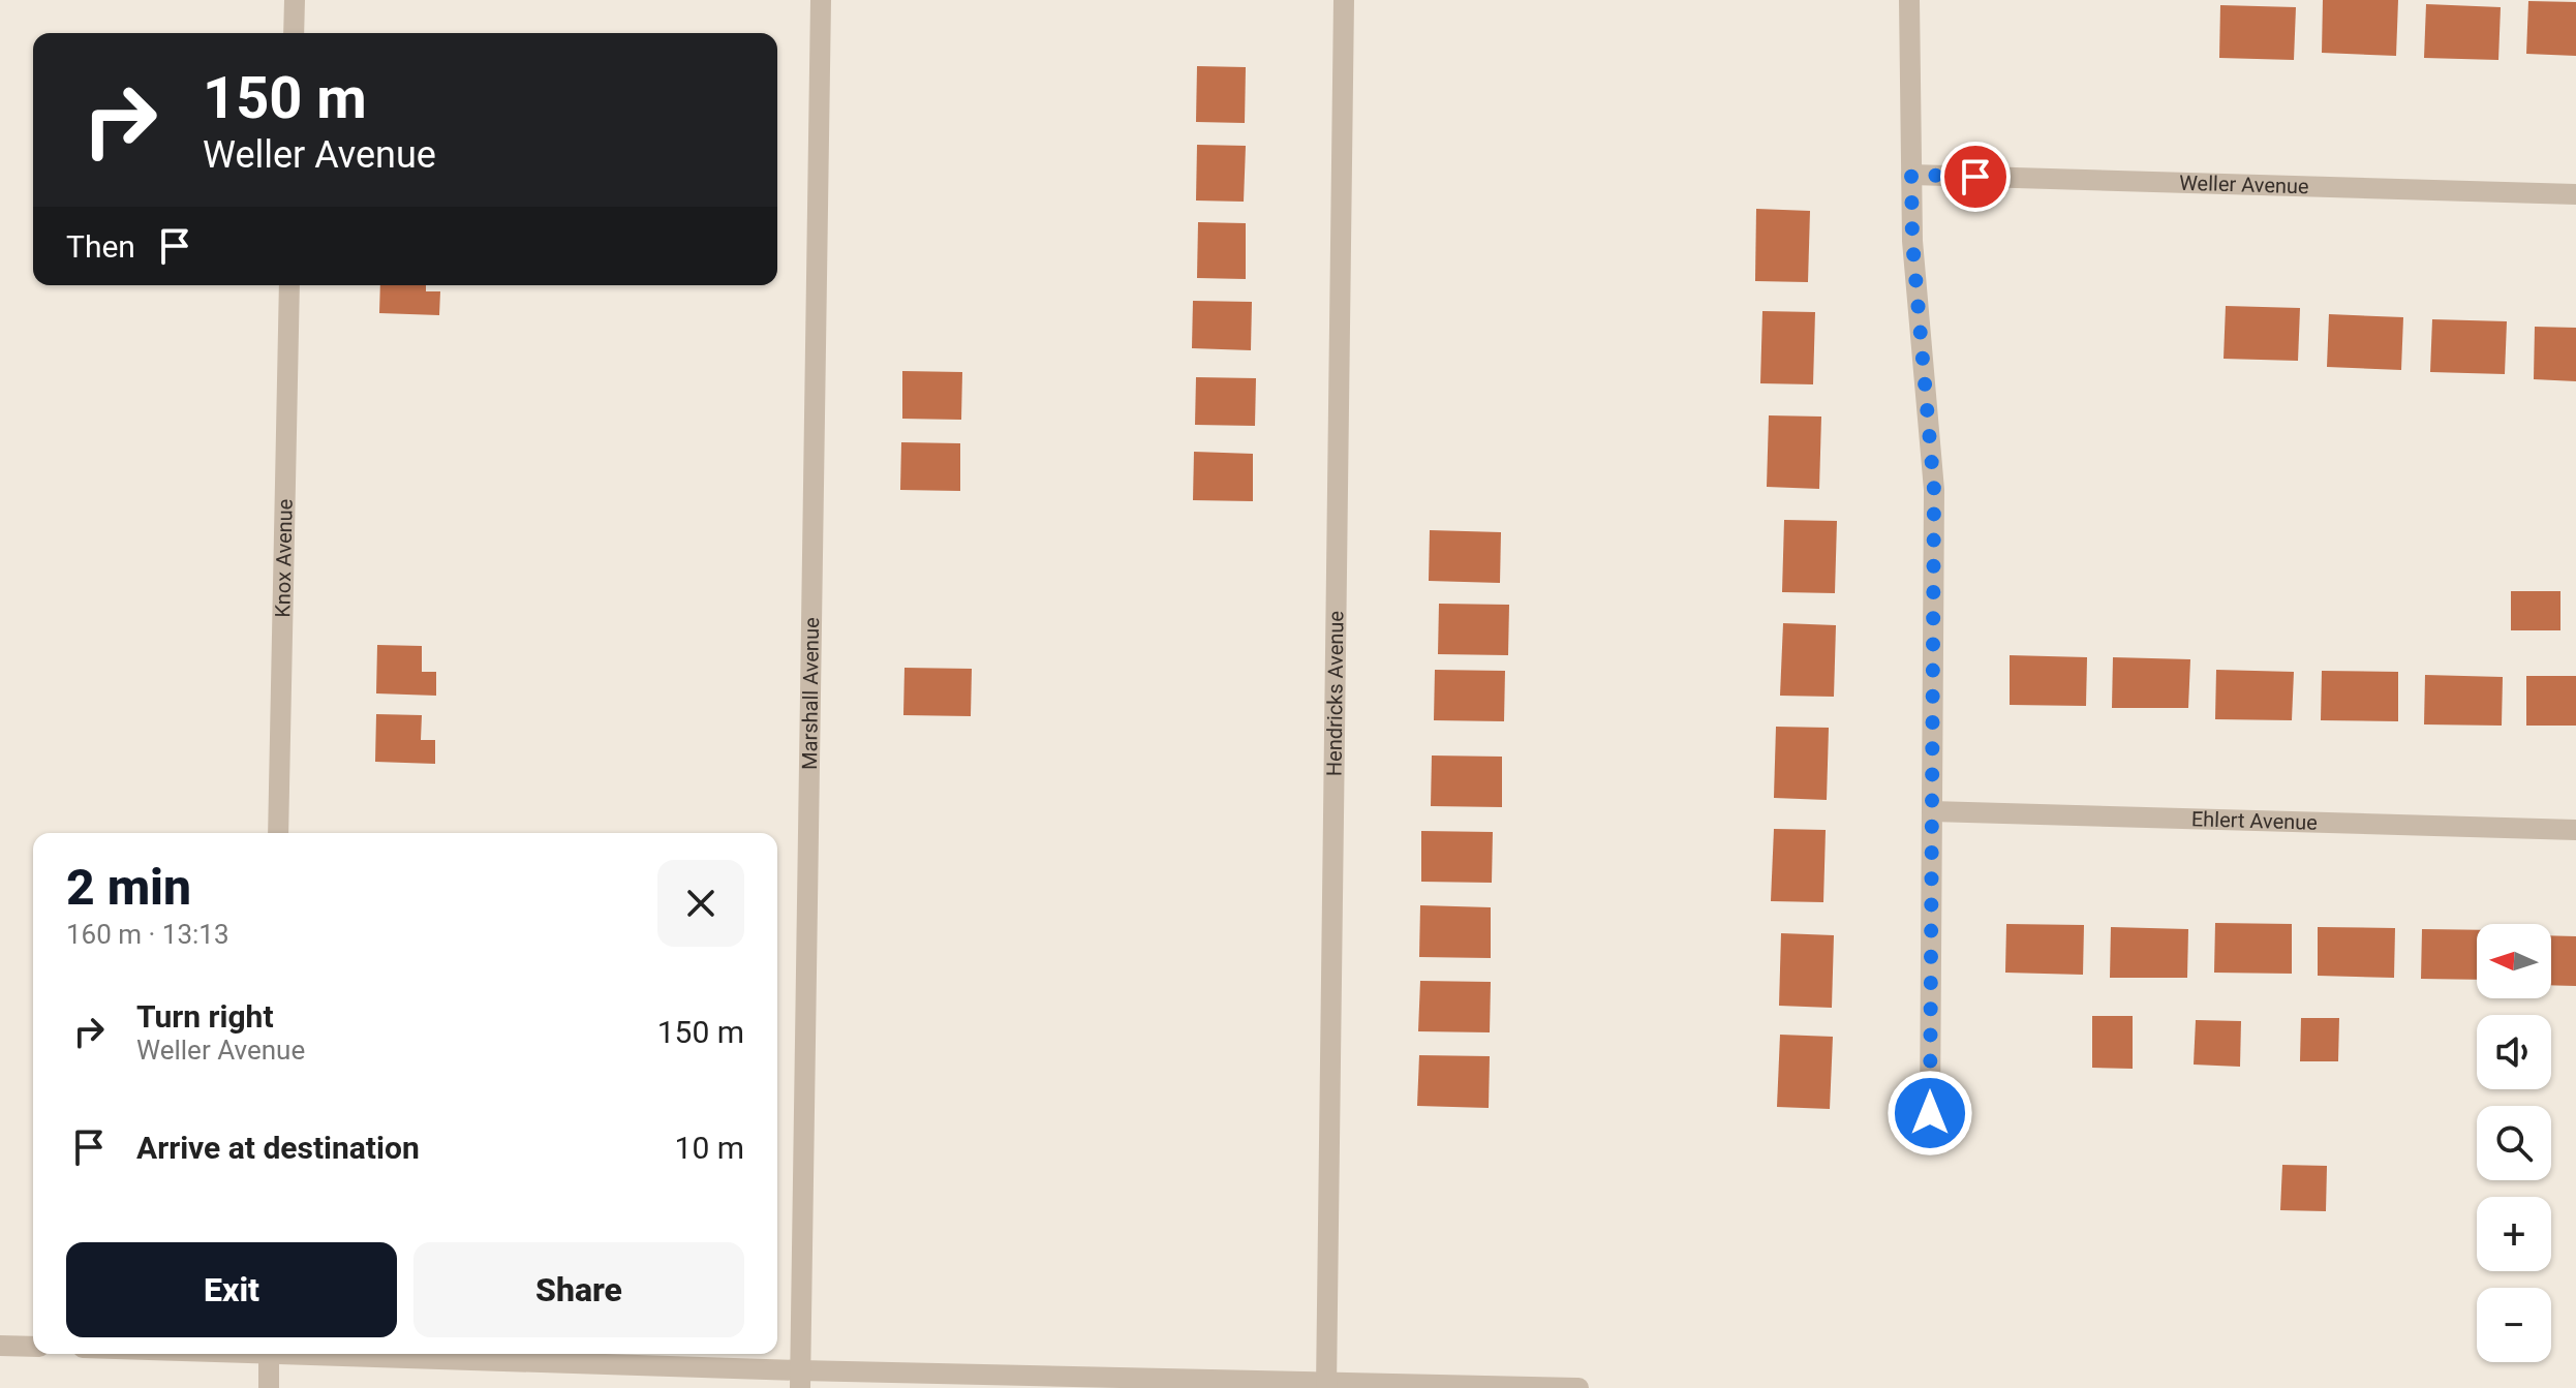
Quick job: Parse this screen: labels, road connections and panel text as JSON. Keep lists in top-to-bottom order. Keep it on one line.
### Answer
{"streets":{"street":["Weller Avenue","Knox Avenue","Marshall Avenue","Hendricks Avenue","Ehlert Avenue"]},"north":"left","page":{"turn":["150 m","Weller Avenue"],"then":"Then","heading":["2 min","160 m · 13:13"],"map_buttons":["+","−"],"list":[{"name":"Turn right","note":"Weller Avenue","value":"150 m"},{"name":"Arrive at destination","value":"10 m"}],"buttons":["Exit","Share"]}}
